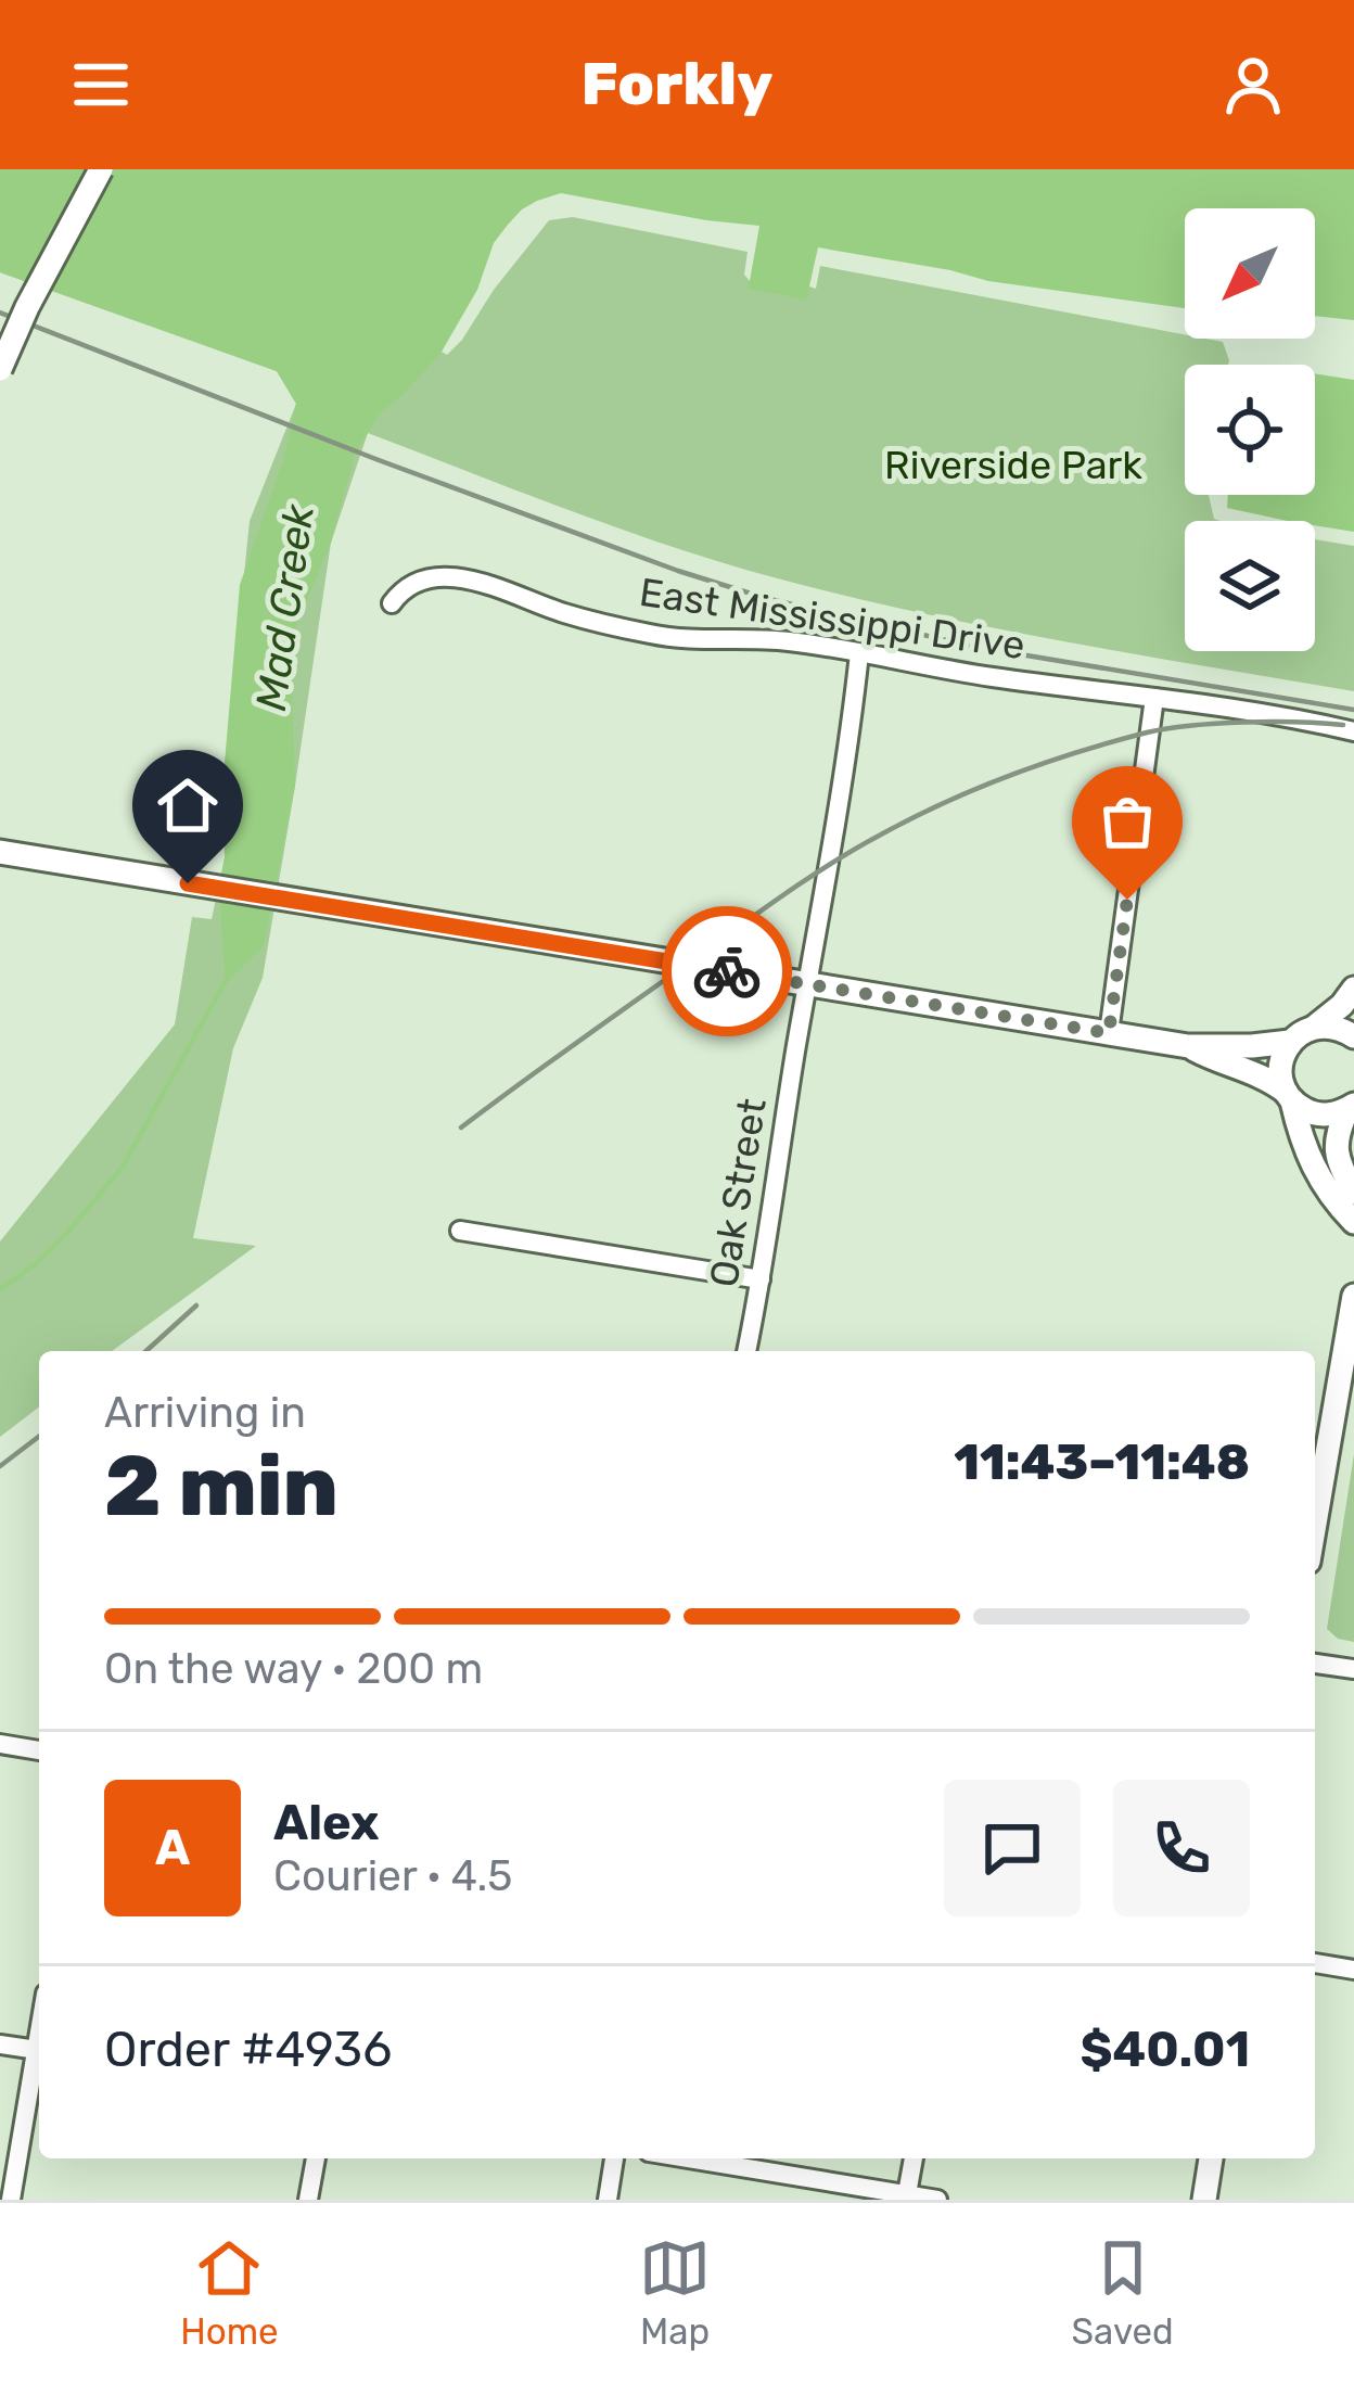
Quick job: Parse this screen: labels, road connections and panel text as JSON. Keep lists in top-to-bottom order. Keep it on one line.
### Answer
{"streets":{"street":["East Mississippi Drive","Oak Street"]},"crossings":[["East Mississippi Drive","Oak Street"]],"water":["Mad Creek"],"parks":["Riverside Park"],"north":"bottom left","page":{"header":"Forkly","heading":["2 min","Arriving in","11:43–11:48"],"panel":["Alex","Courier · 4.5","Order #4936","$40.01"],"bar":"On the way · 200 m","round":"A","tabs":["Home","Map","Saved"]}}
